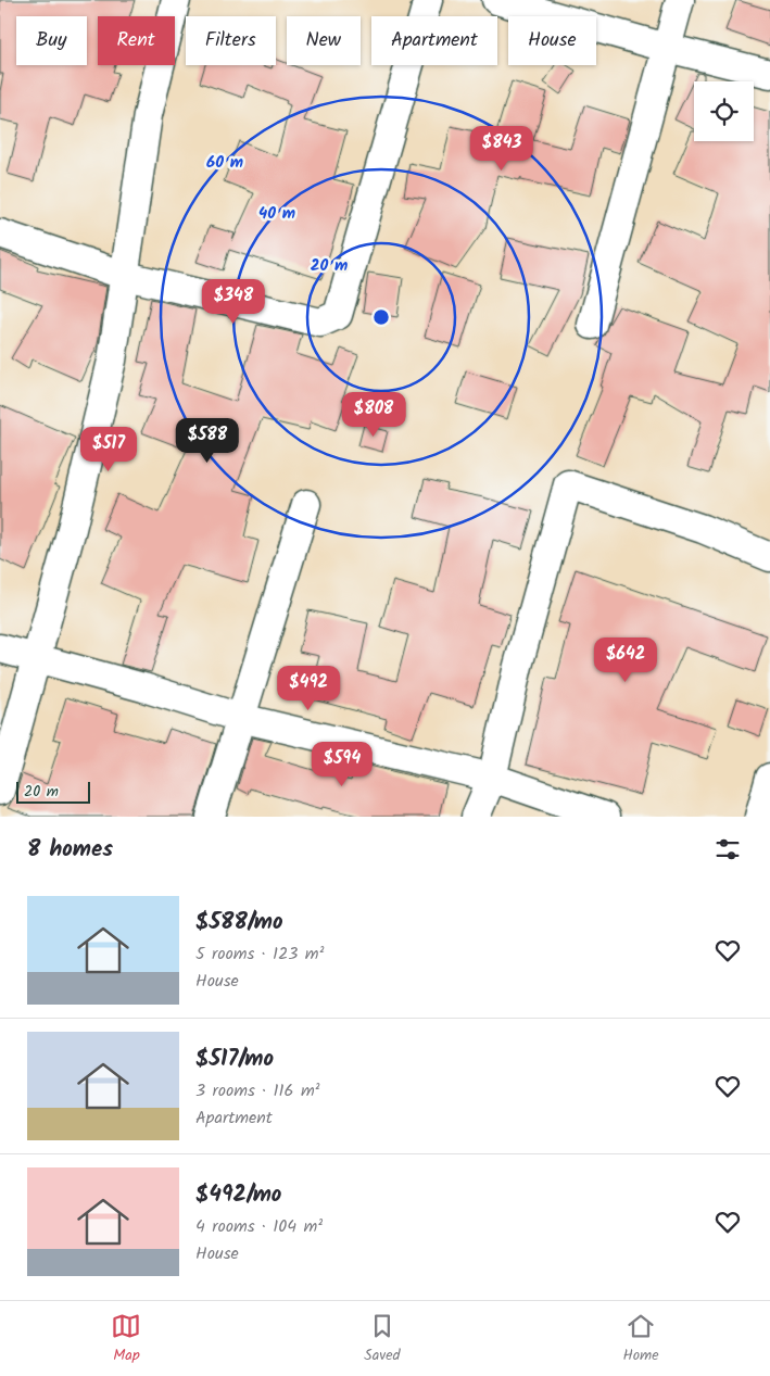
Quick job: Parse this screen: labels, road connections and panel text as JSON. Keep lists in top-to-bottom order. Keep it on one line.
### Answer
{"scale_bar":"20 m","page":{"chip":["Buy","Rent","Filters","New","Apartment","House"],"price":["$843","$348","$808","$588","$517","$642","$492","$594"],"scale":"20 m","heading":"8 homes","list":[{"name":"$588/mo","note":"5 rooms · 123 m² · House"},{"name":"$517/mo","note":"3 rooms · 116 m² · Apartment"},{"name":"$492/mo","note":"4 rooms · 104 m² · House"}],"tabs":["Map","Saved","Home"]},"rings":["60 m","40 m","20 m"]}
